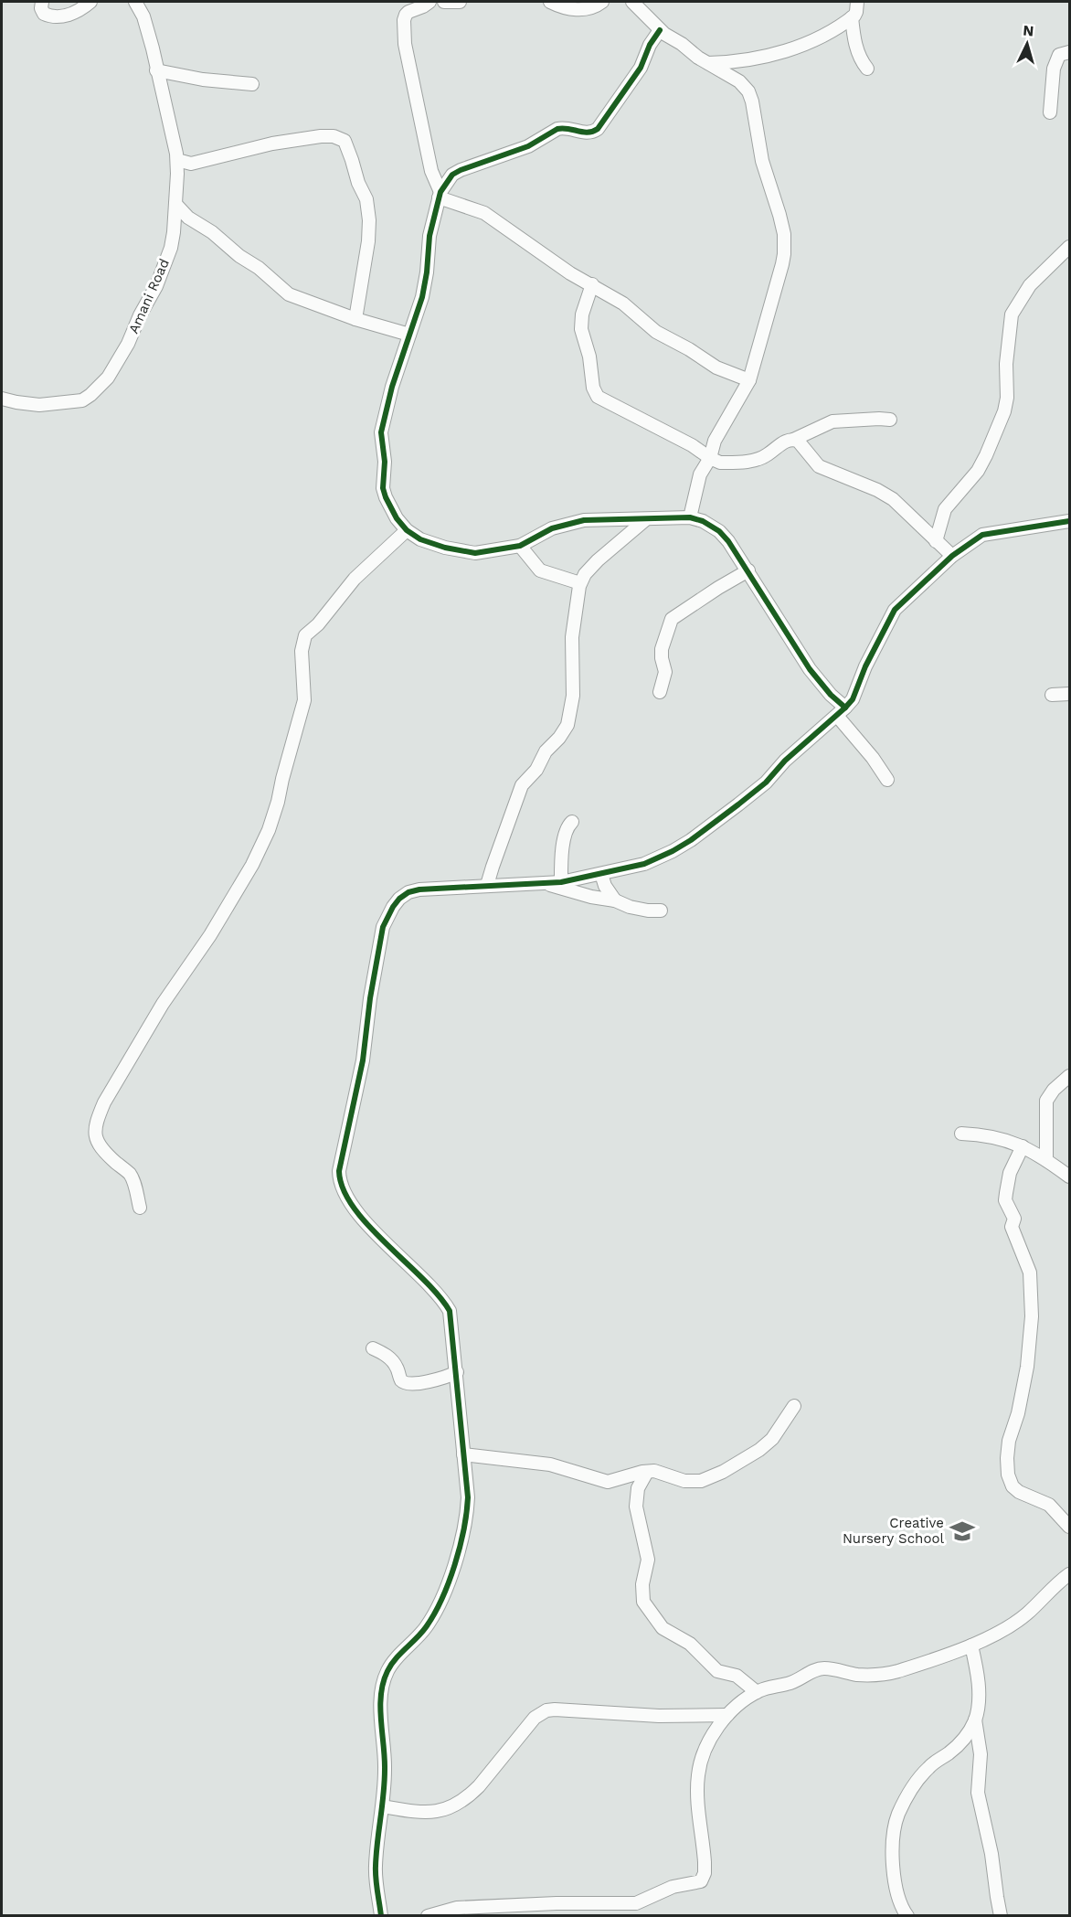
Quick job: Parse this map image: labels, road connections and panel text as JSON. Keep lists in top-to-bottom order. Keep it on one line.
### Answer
{"streets":{"street":["Amani Road"]},"places":{"school or university":["Creative Nursery School"]},"north":"top"}
